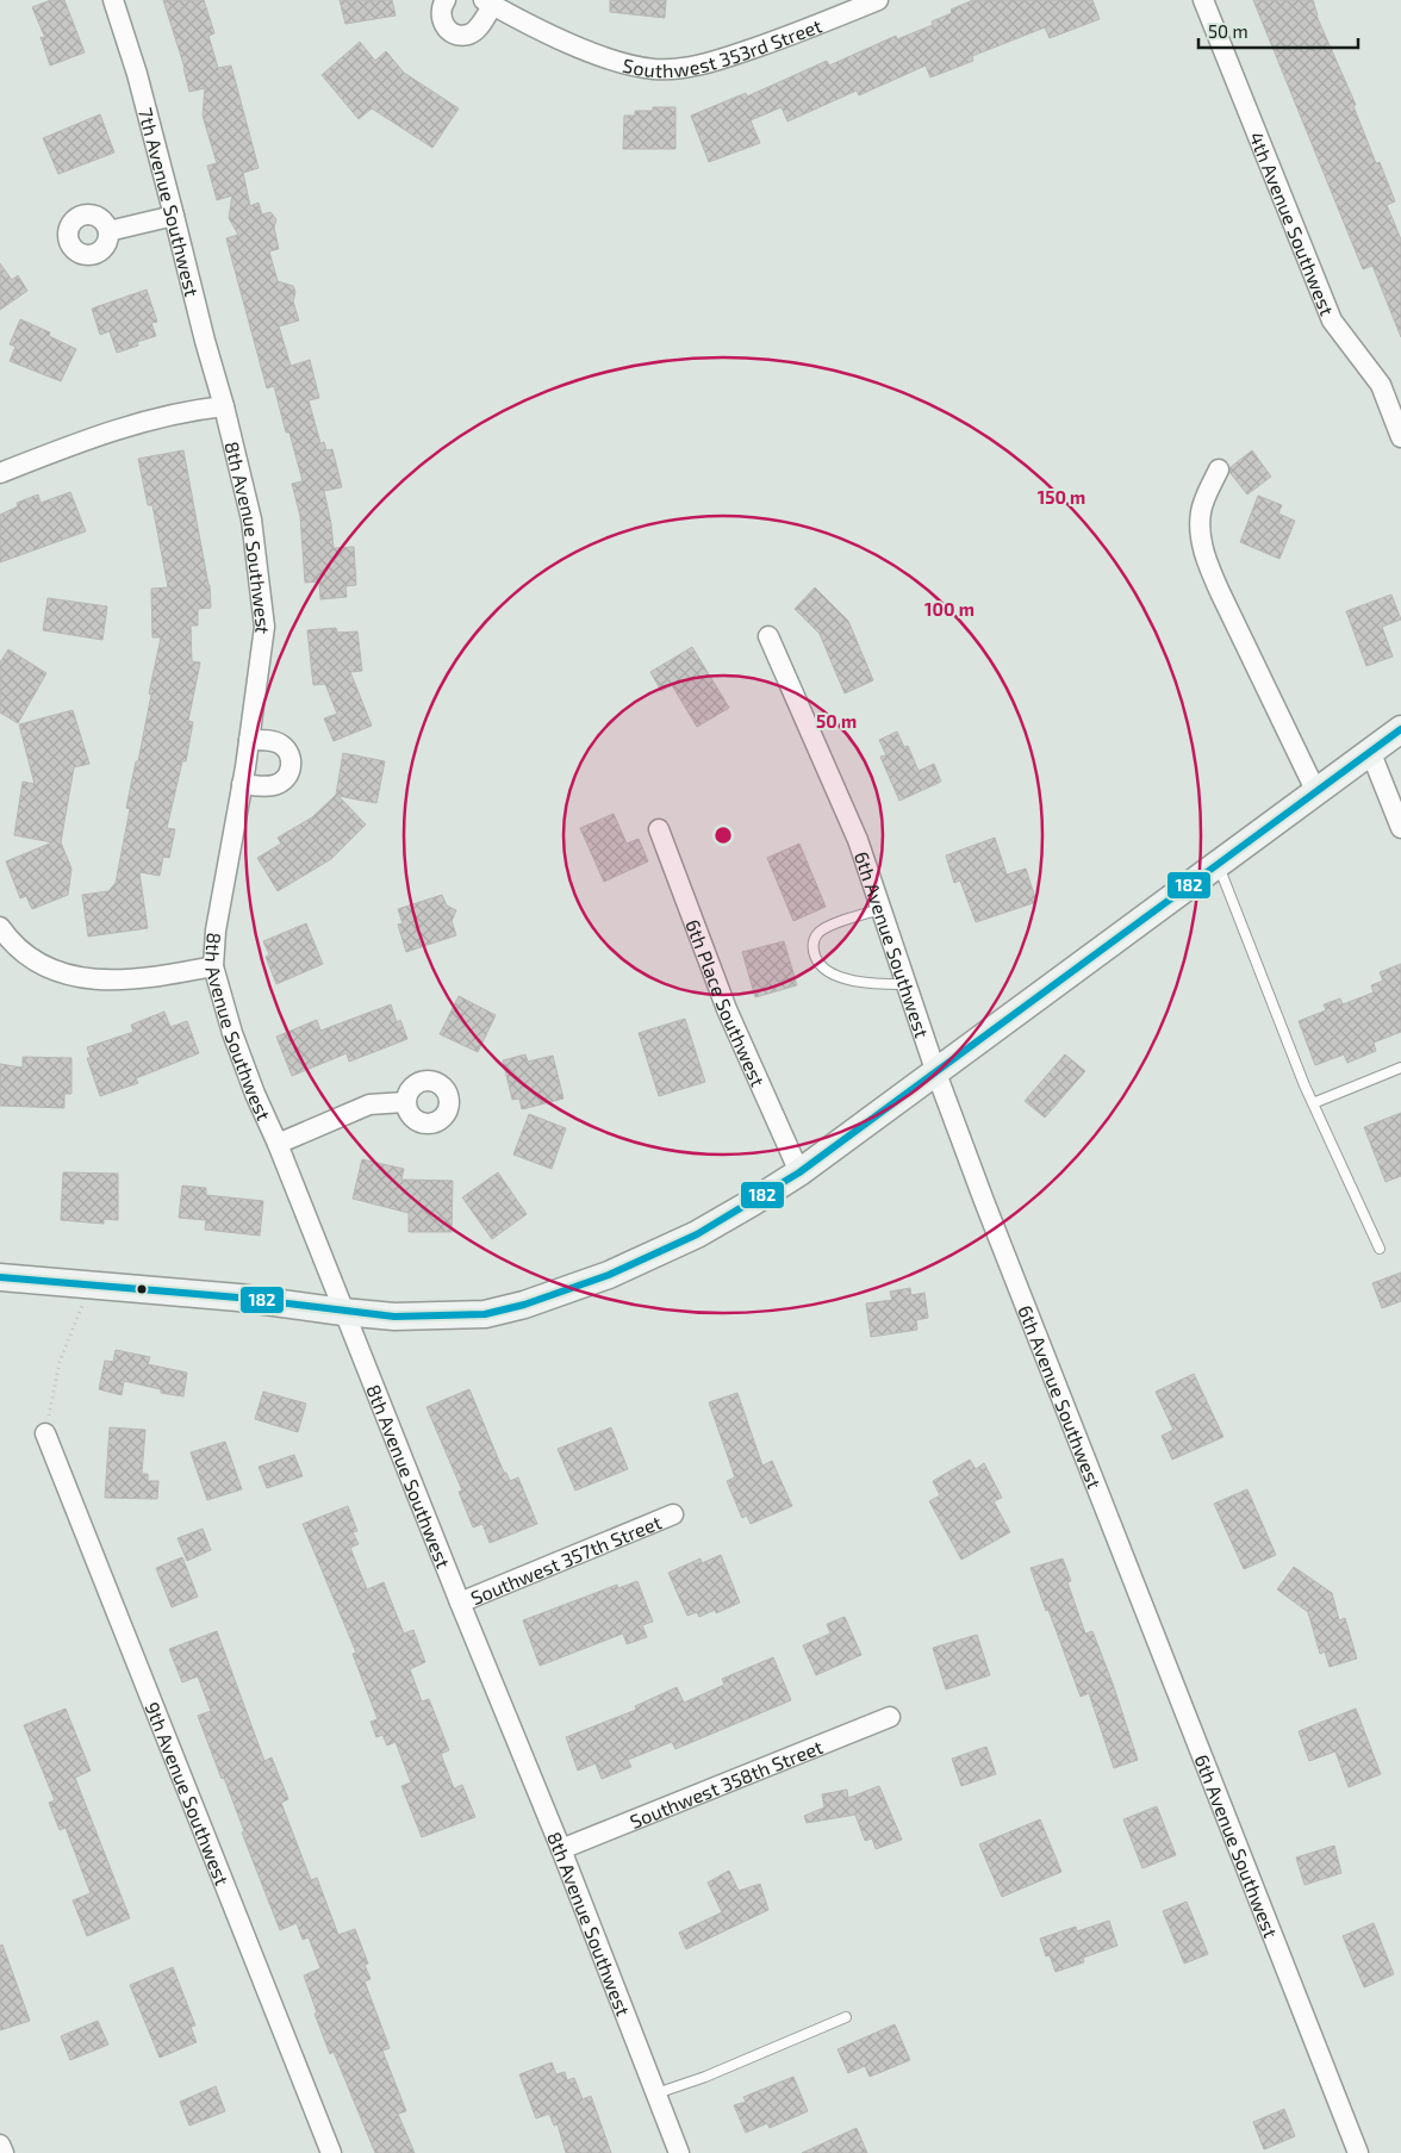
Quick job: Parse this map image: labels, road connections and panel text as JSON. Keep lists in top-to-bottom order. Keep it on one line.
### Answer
{"streets":{"street":["Southwest 353rd Street","7th Avenue Southwest","4th Avenue Southwest","8th Avenue Southwest","6th Avenue Southwest","6th Place Southwest","Southwest 357th Street","Southwest 358th Street","9th Avenue Southwest"]},"crossings":[["7th Avenue Southwest","8th Avenue Southwest"],["8th Avenue Southwest","Southwest 357th Street"],["8th Avenue Southwest","Southwest 358th Street"]],"lines":["transit line 182"],"scale_bar":"50 m","rings":["150 m","100 m","50 m"]}
